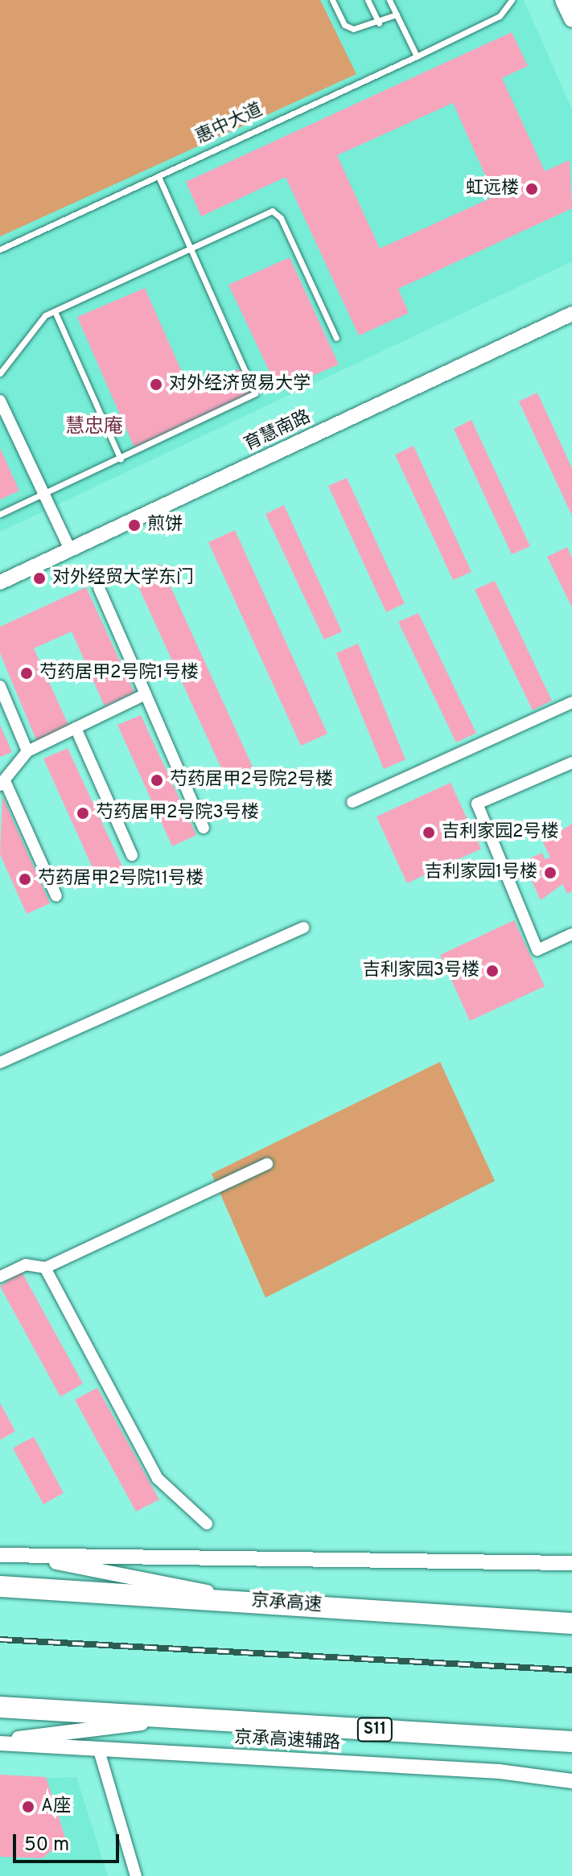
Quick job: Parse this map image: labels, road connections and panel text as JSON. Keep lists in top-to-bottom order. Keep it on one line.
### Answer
{"streets":{"highway":["京承高速","S11"],"street":["育慧南路","京承高速辅路"],"lane":["惠中大道"]},"districts":["慧忠庵"],"places":["虹远楼","对外经济贸易大学","煎饼","对外经贸大学东门","芍药居甲2号院1号楼","芍药居甲2号院2号楼","芍药居甲2号院3号楼","吉利家园2号楼","吉利家园1号楼","芍药居甲2号院11号楼","吉利家园3号楼","A座"],"scale_bar":"50 m"}
